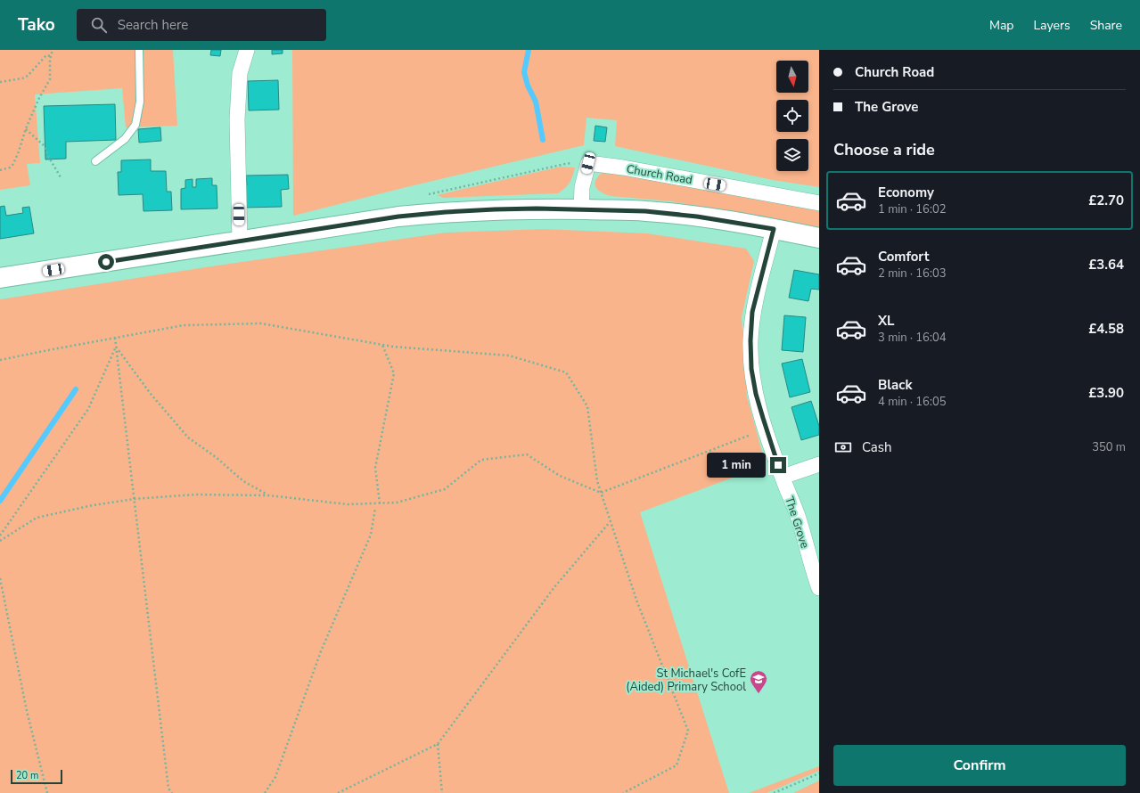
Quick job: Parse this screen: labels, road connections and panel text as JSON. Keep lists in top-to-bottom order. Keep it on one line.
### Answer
{"streets":{"street":["Church Road","The Grove"]},"places":{"school or university":["St Michael's CofE (Aided) Primary School"]},"scale_bar":"20 m","north":"bottom","page":{"header":"Tako","search":"Search here","nav":["Map","Layers","Share"],"banner":["Church Road","The Grove"],"heading":"Choose a ride","list":[{"name":"Economy","note":"1 min · 16:02","value":"£2.70"},{"name":"Comfort","note":"2 min · 16:03","value":"£3.64"},{"name":"XL","note":"3 min · 16:04","value":"£4.58"},{"name":"Black","note":"4 min · 16:05","value":"£3.90"}],"pay":["Cash","350 m"],"bubble":"1 min","buttons":"Confirm","scale":"20 m"}}
